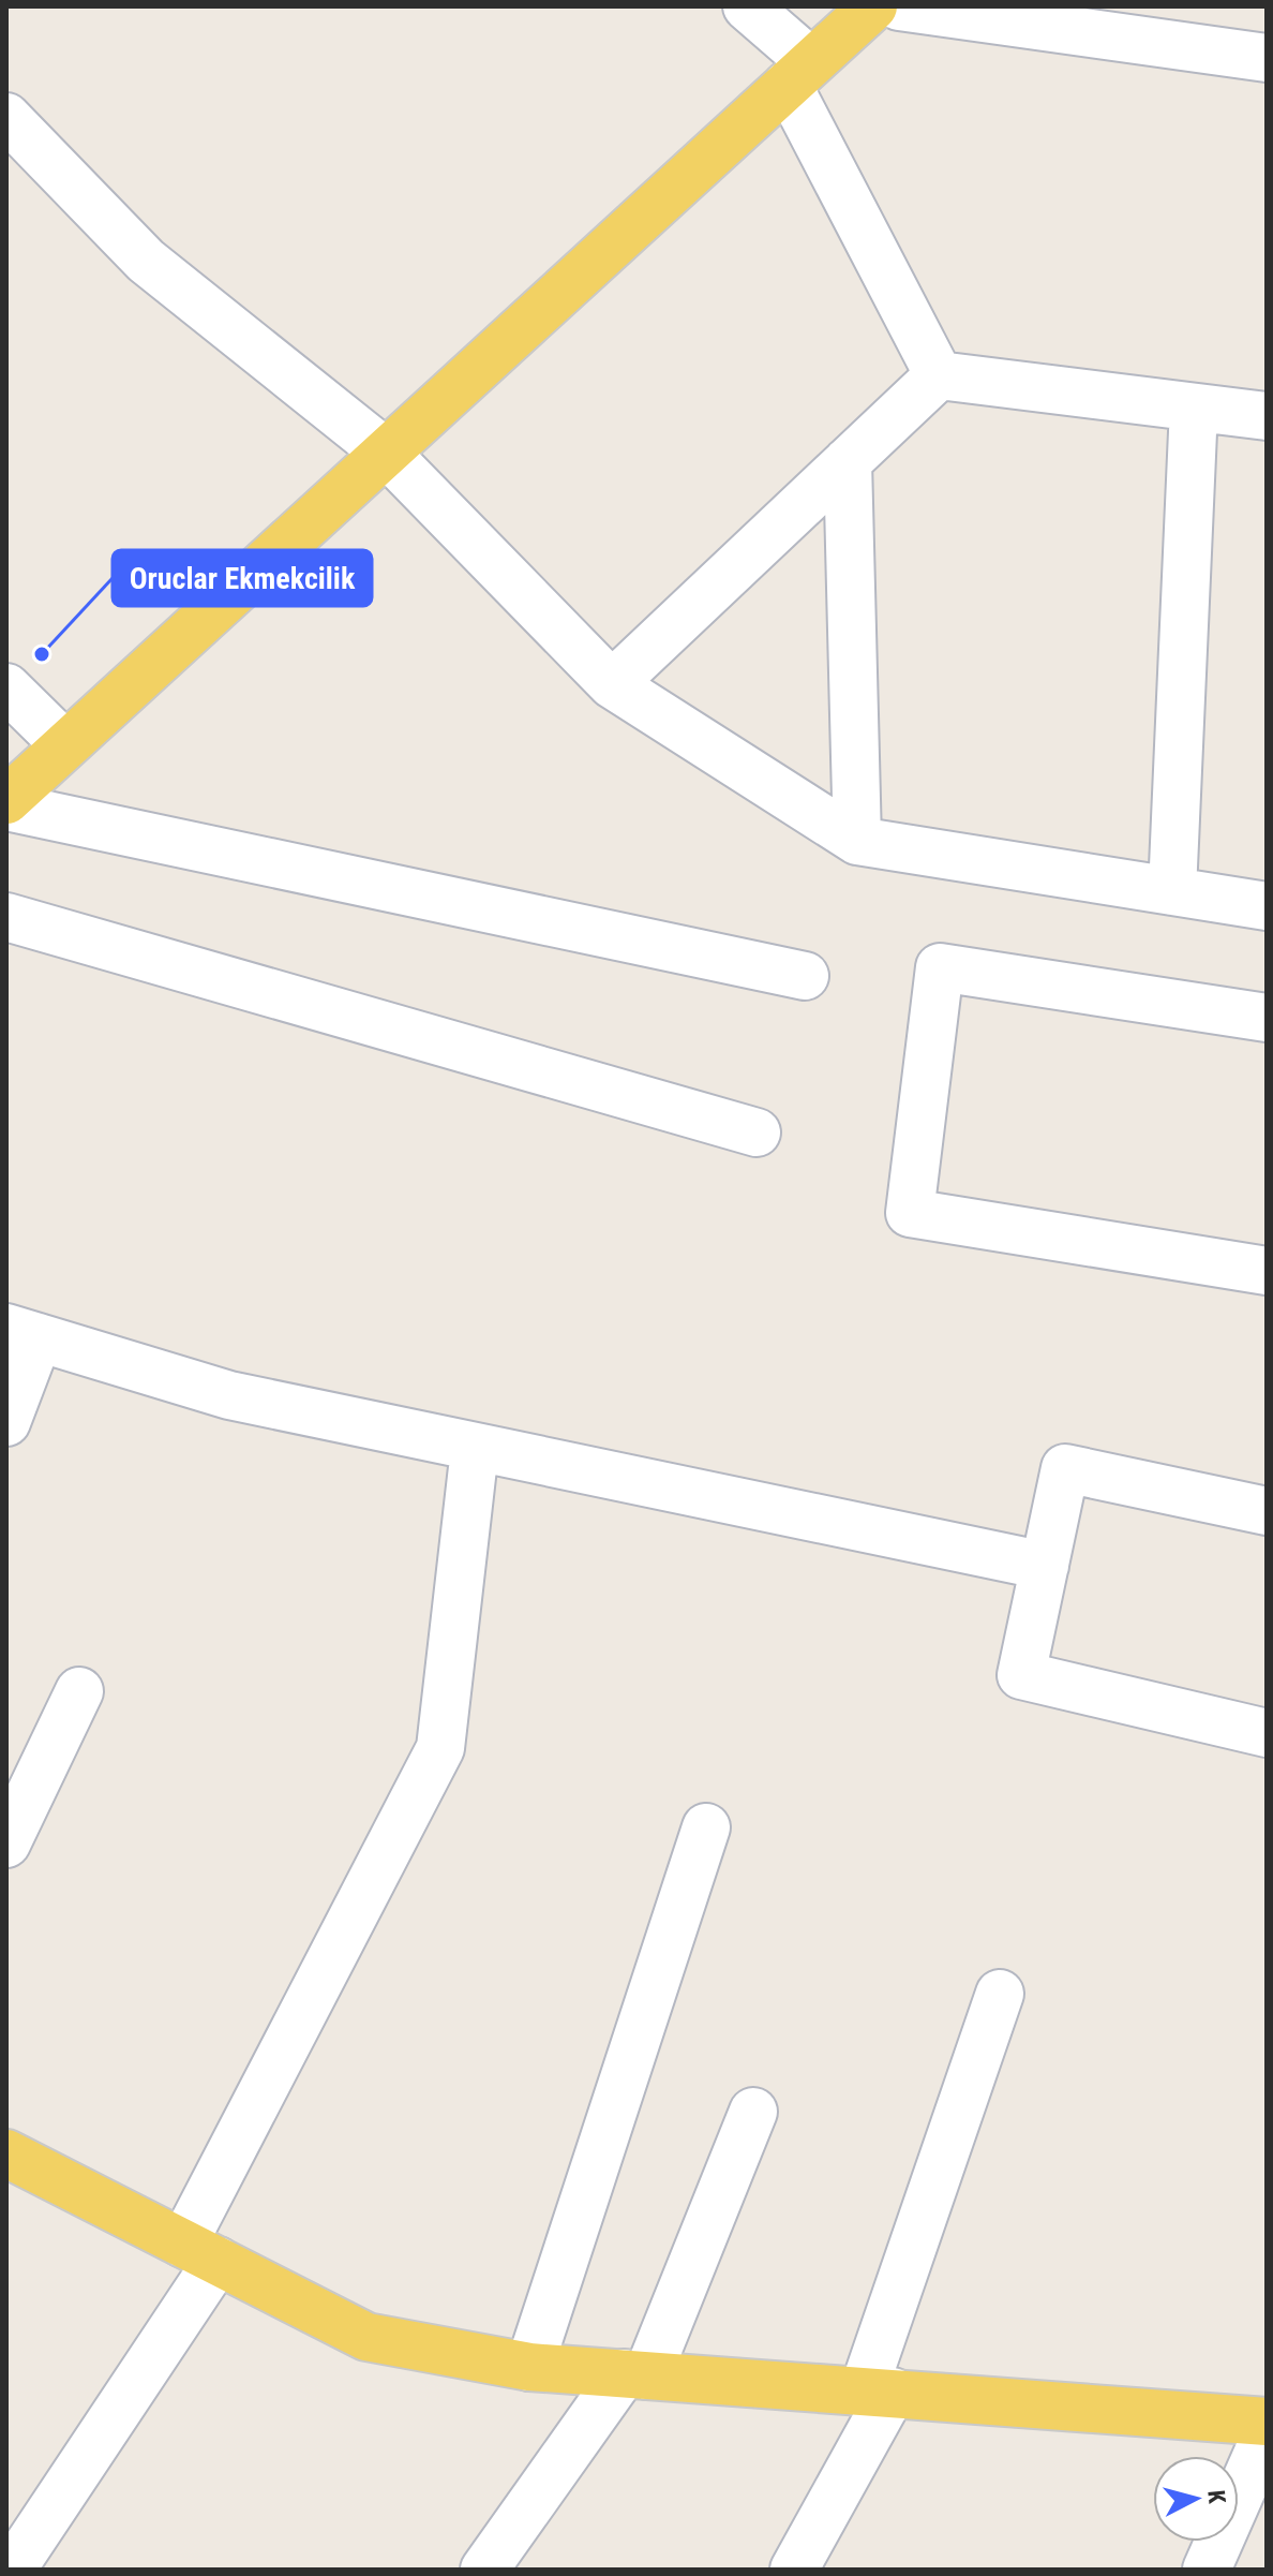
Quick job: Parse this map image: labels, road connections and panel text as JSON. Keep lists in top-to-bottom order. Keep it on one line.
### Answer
{"places":["Oruclar Ekmekcilik"],"north":"right"}
